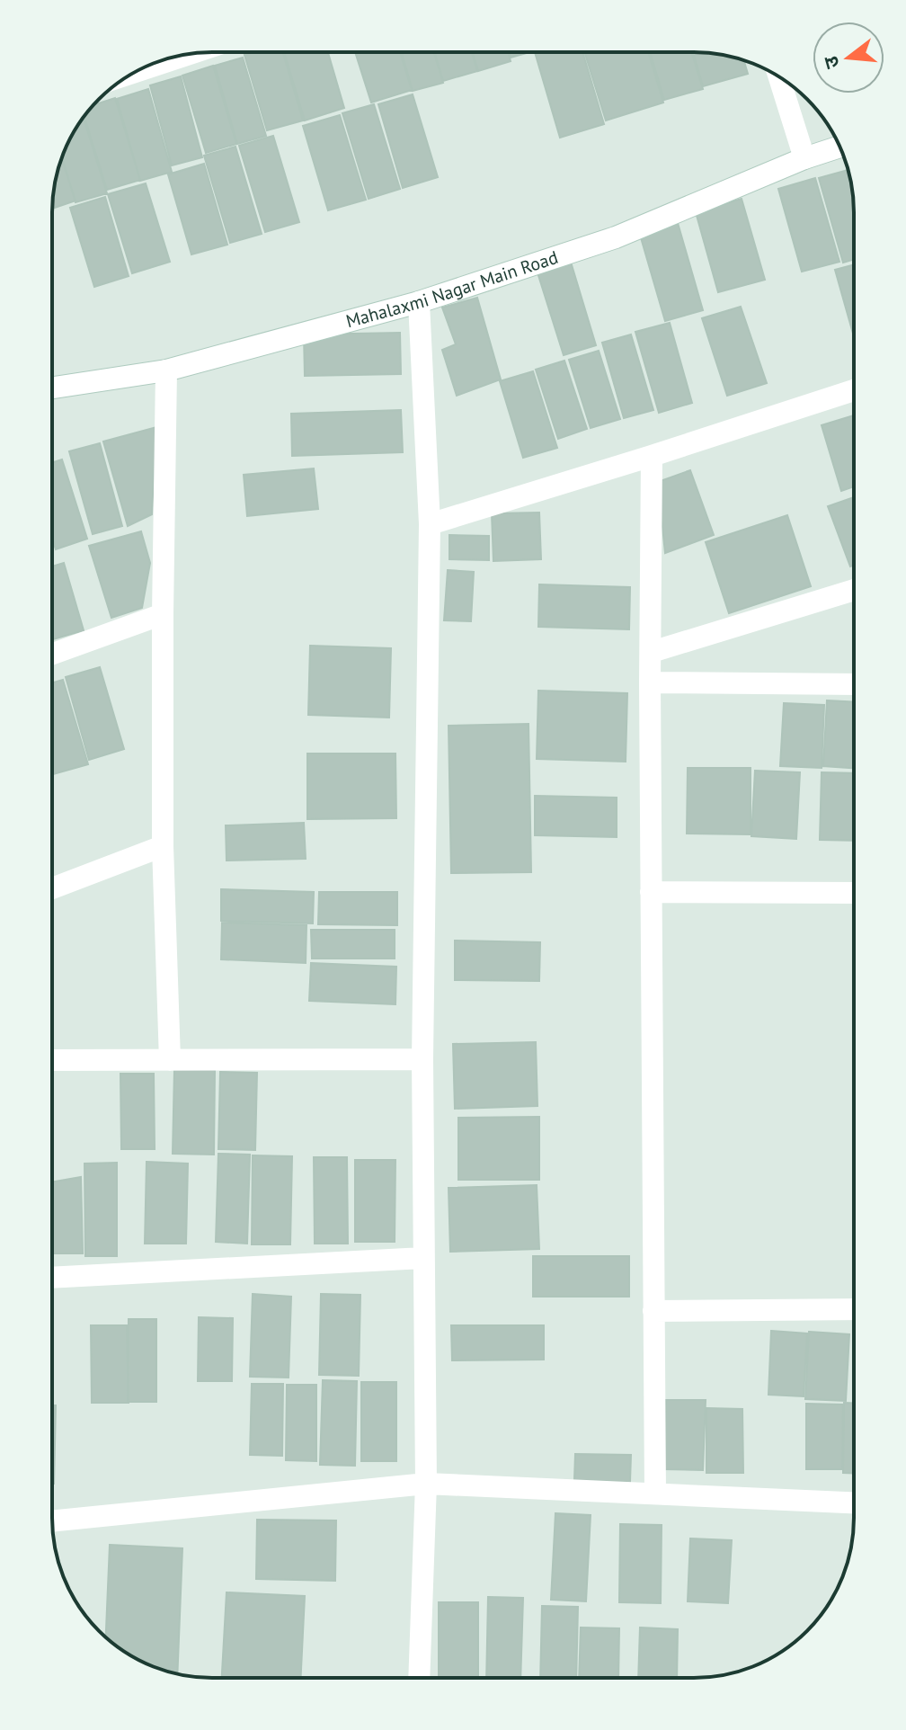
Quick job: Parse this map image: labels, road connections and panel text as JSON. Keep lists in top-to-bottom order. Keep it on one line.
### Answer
{"streets":{"street":["Mahalaxmi Nagar Main Road"]},"north":"left"}
